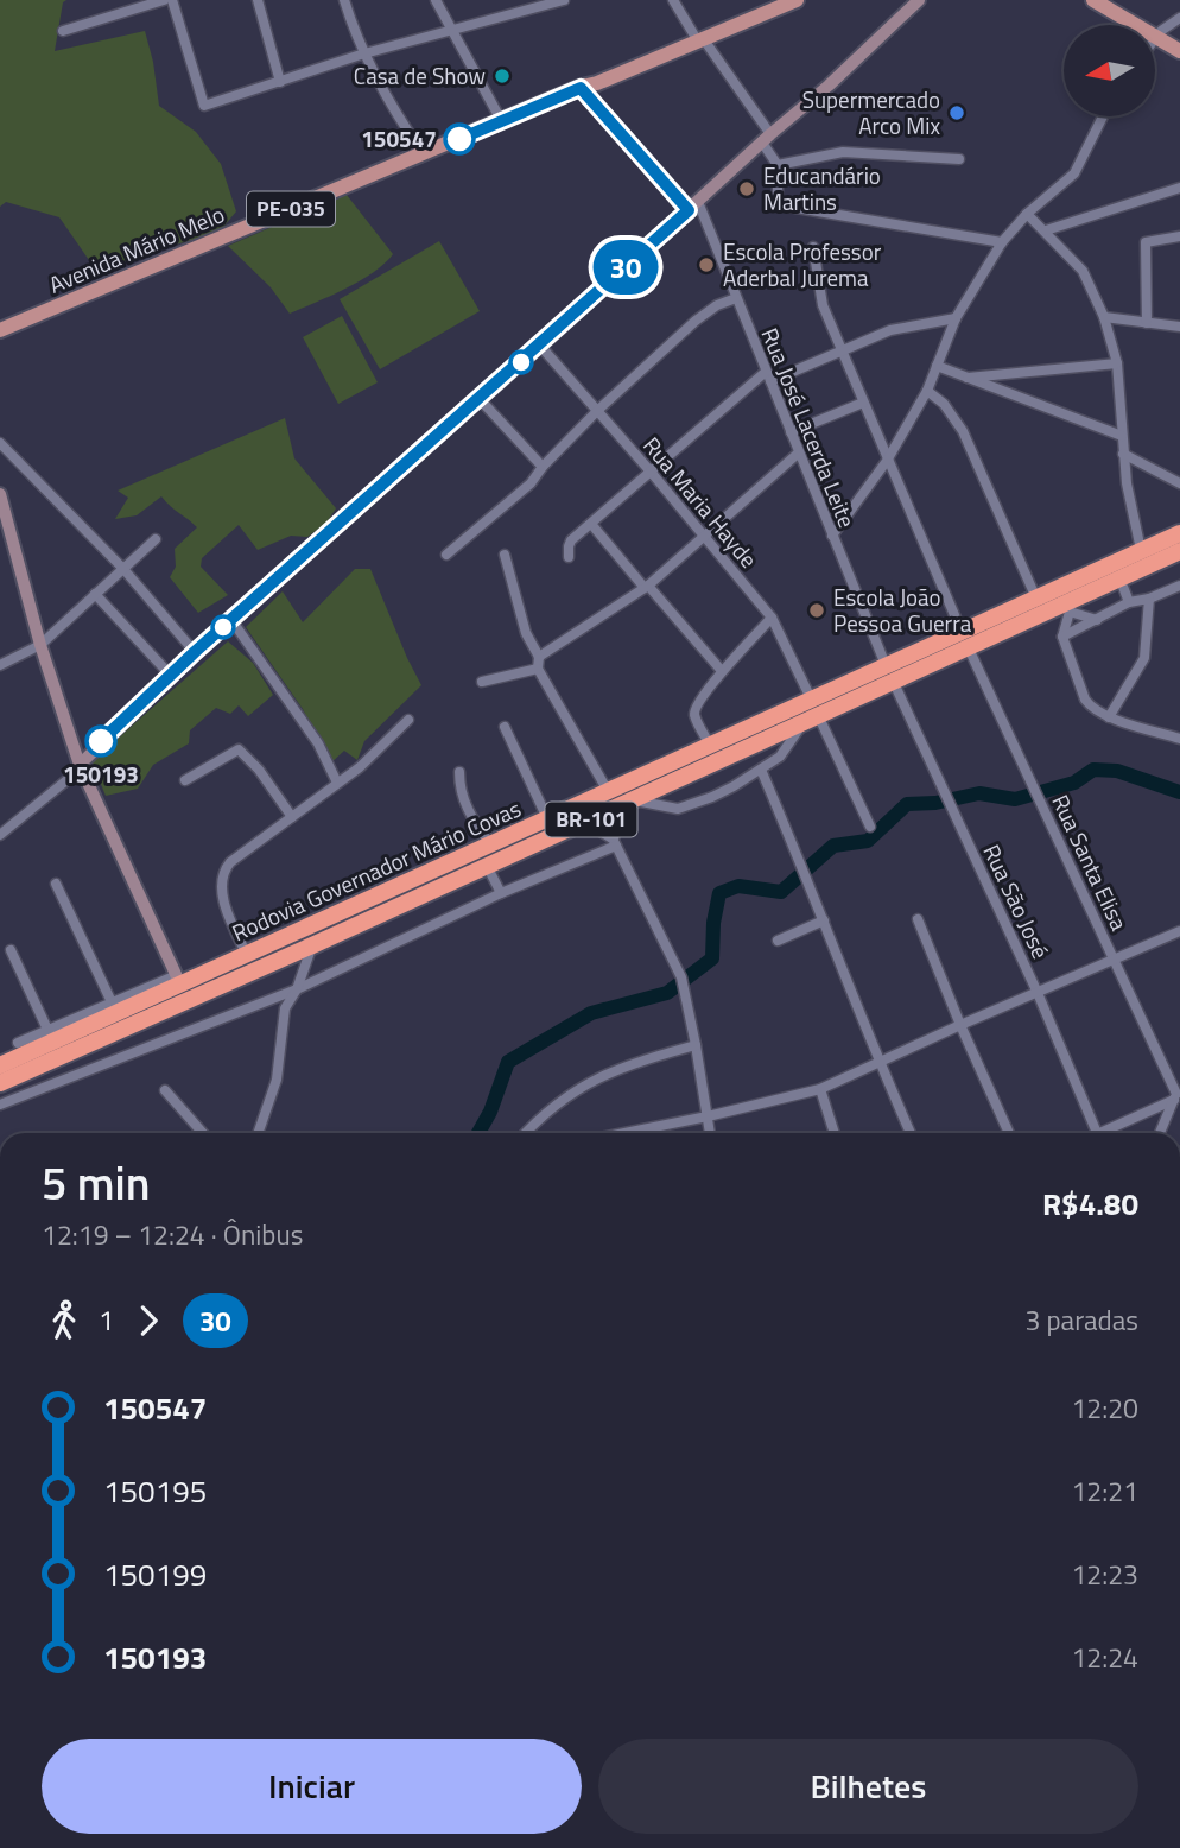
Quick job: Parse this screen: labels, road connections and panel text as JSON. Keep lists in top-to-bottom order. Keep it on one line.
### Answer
{"streets":{"highway":["BR-101","Rodovia Governador Mário Covas"],"main road":["PE-035","Avenida Mário Melo"],"street":["Rua José Lacerda Leite","Rua Maria Hayde","Rua Santa Elisa","Rua São José"]},"crossings":[["Avenida Mário Melo","Rua José Lacerda Leite"],["Rua José Lacerda Leite","Rodovia Governador Mário Covas"],["Rua José Lacerda Leite","Rua São José"],["Rua Maria Hayde","Rodovia Governador Mário Covas"],["Rua Santa Elisa","Rodovia Governador Mário Covas"],["Rodovia Governador Mário Covas","Rua São José"]],"places":["Casa de Show","Supermercado Arco Mix","150547","Educandário Martins","Escola Professor Aderbal Jurema","Escola João Pessoa Guerra","150193"],"lines":["bus line 30"],"north":"left","page":{"on_map":"30","heading":["5 min","12:19 – 12:24 · Ônibus","R$4.80"],"legs":["1","30","3 paradas"],"list":[{"name":"150547","value":"12:20"},{"name":"150195","value":"12:21"},{"name":"150199","value":"12:23"},{"name":"150193","value":"12:24"}],"buttons":["Iniciar","Bilhetes"]}}
